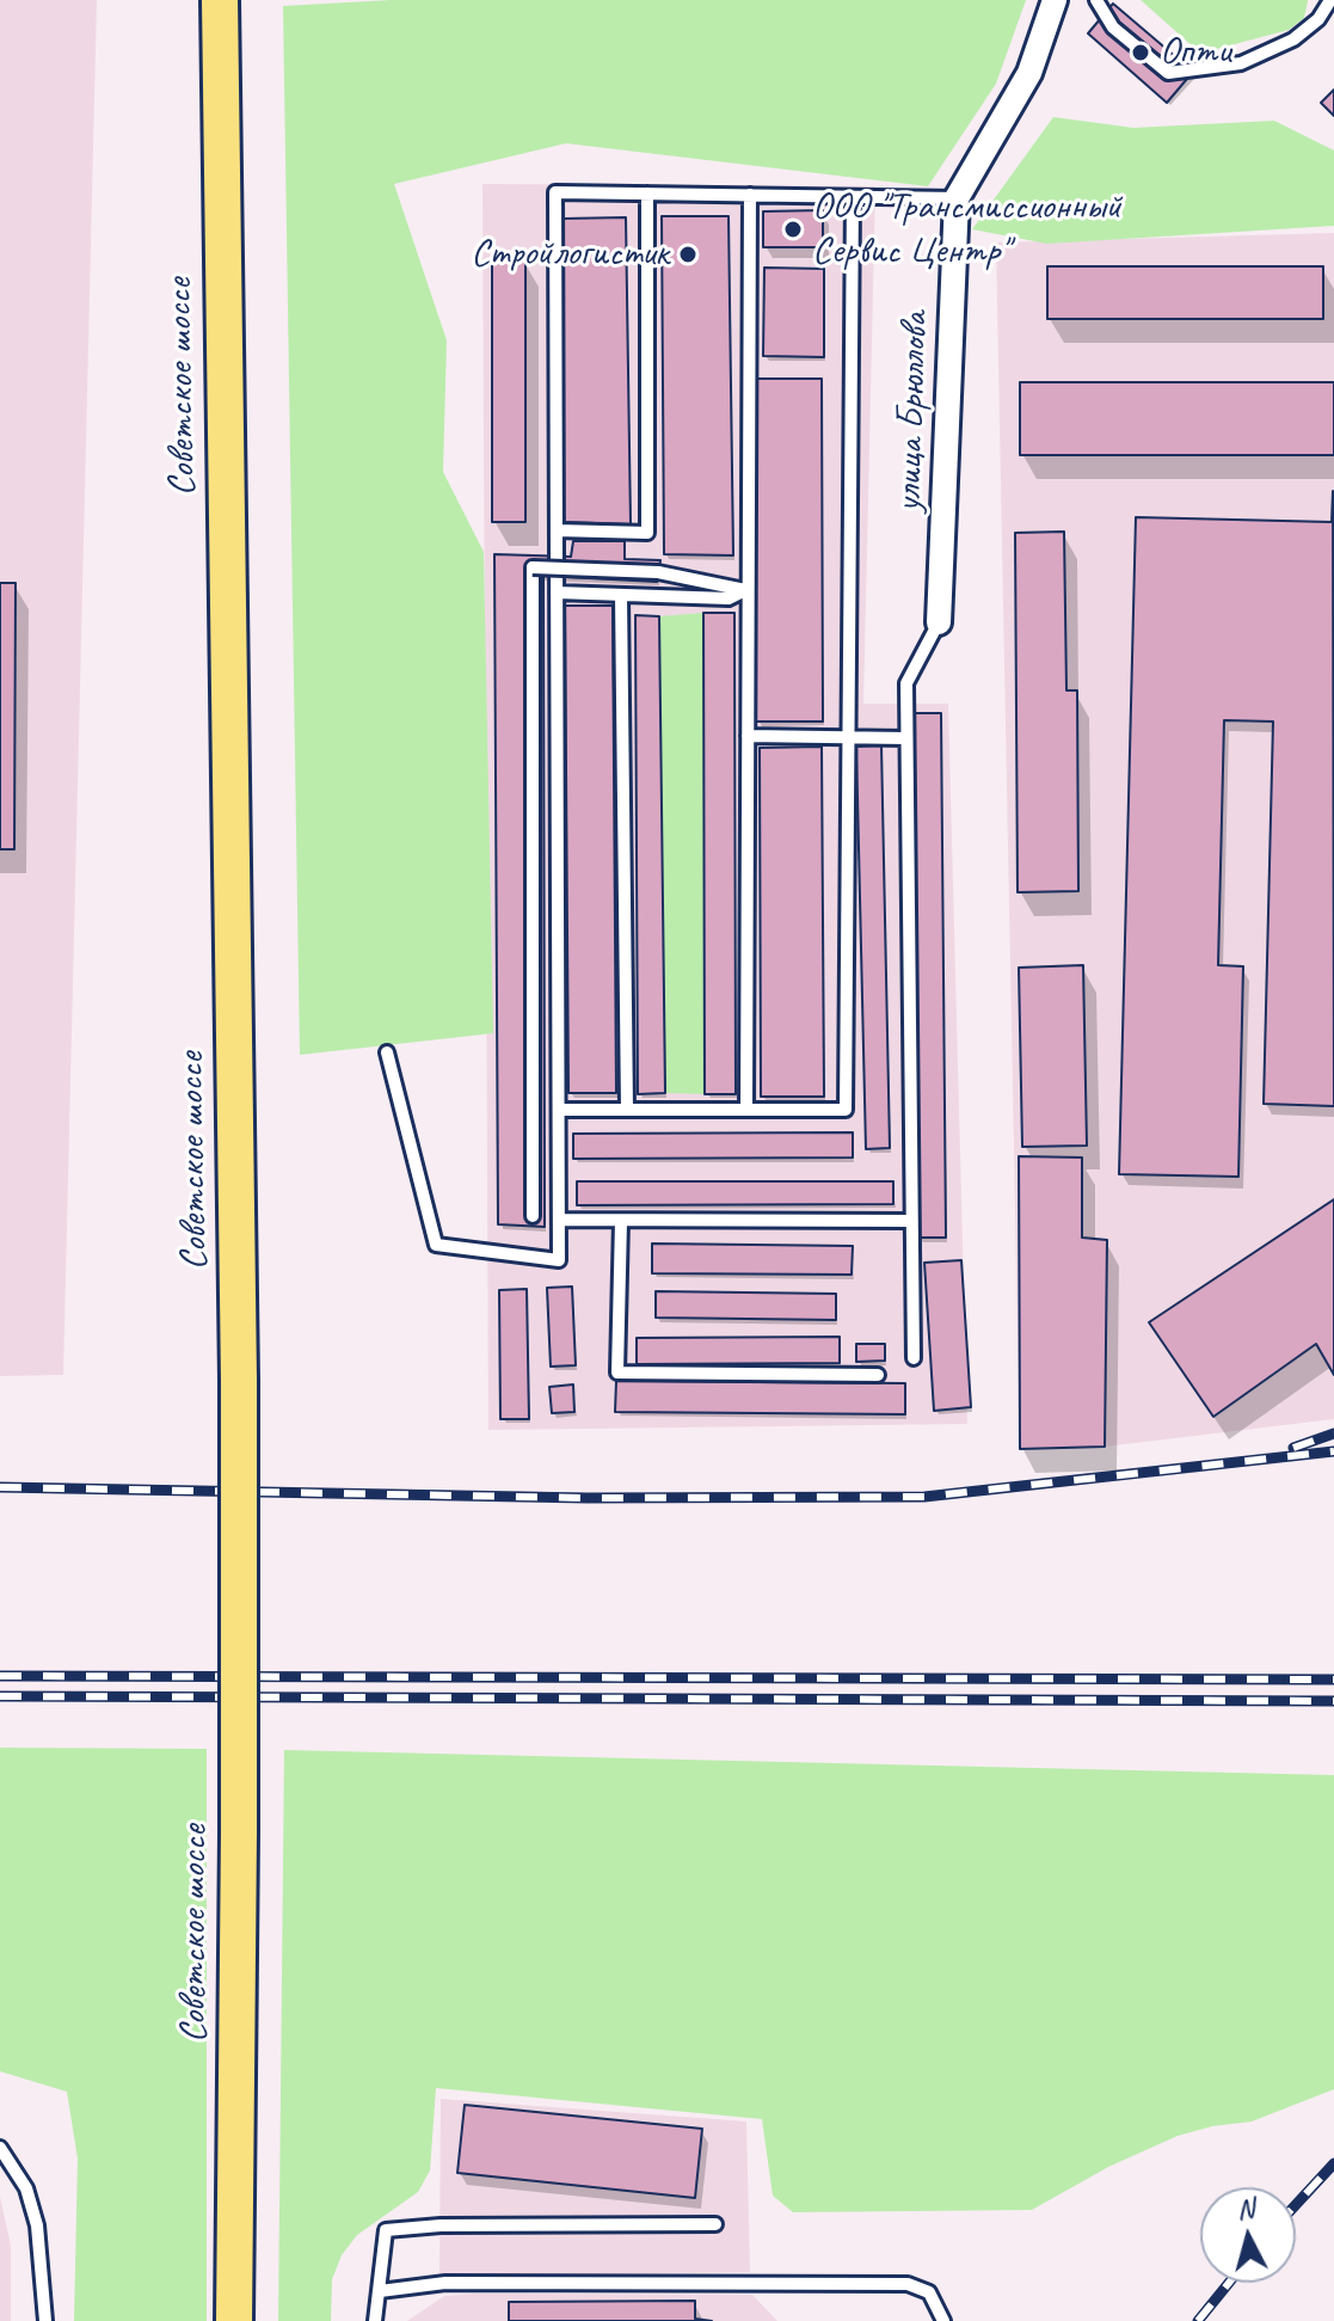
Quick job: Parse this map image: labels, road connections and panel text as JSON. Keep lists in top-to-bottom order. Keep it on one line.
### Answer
{"streets":{"main road":["Советское шоссе"],"street":["улица Брюллова"]},"places":["Опти","ООО \"Трансмиссионный Сервис Центр\"","Стройлогистик"],"north":"top"}
